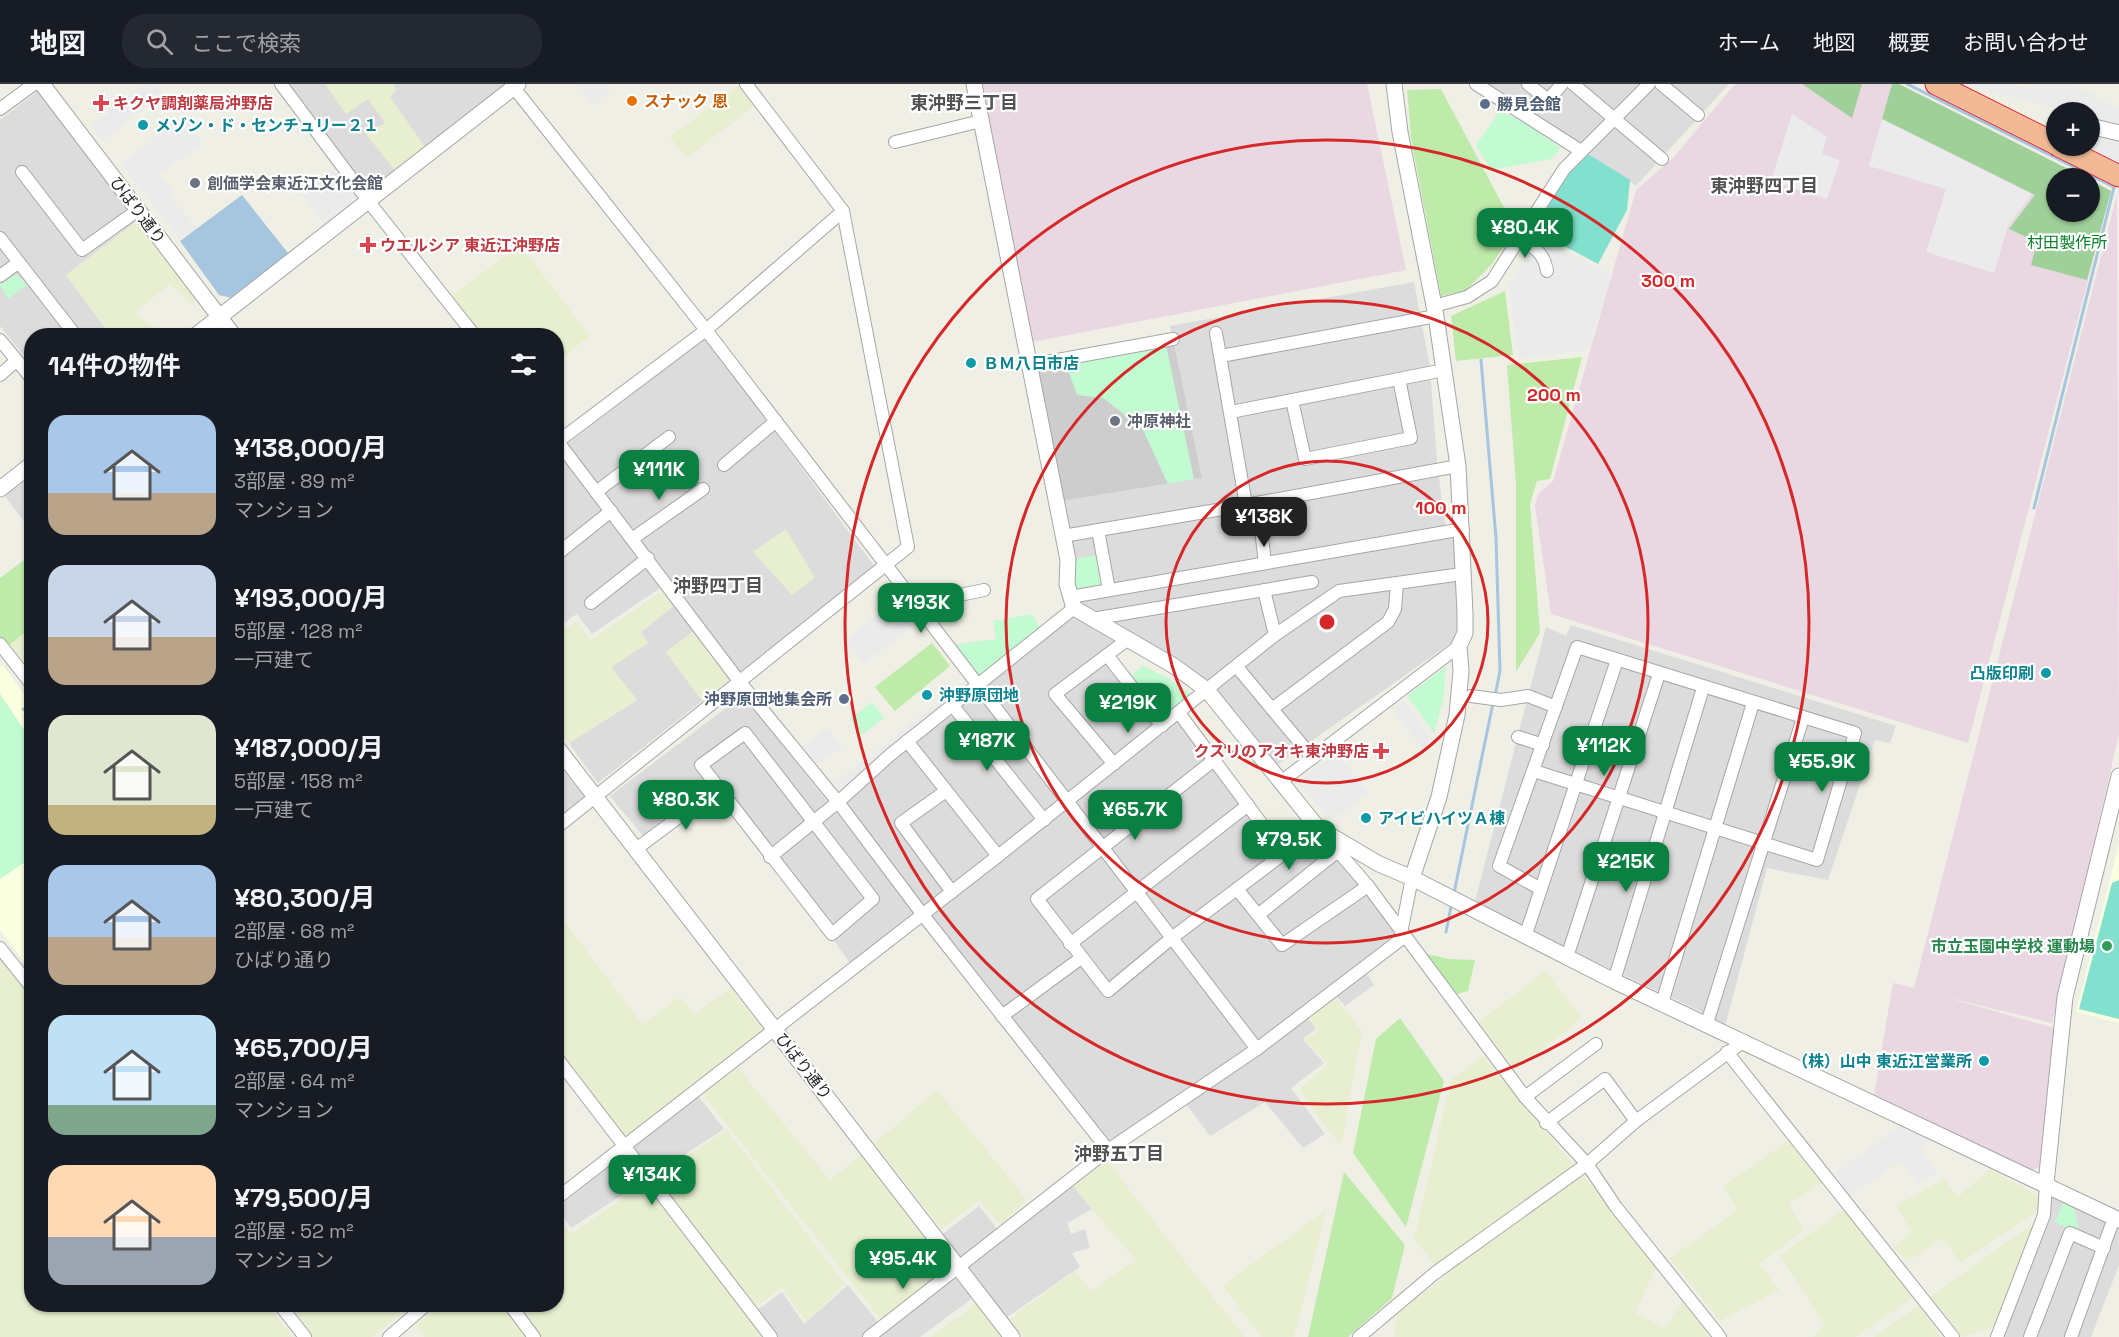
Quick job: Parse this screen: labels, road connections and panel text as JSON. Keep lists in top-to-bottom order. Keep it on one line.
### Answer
{"streets":{"street":["ひばり通り"]},"districts":["東沖野三丁目","東沖野四丁目","沖野四丁目","沖野五丁目"],"parks":["村田製作所"],"places":{"other":["スナック 恩","勝見会館","メゾン・ド・センチュリー２１","創価学会東近江文化会館","ＢＭ八日市店","冲原神社","凸版印刷","沖野原団地","沖野原団地集会所","アイビハイツＡ棟","市立玉園中学校 運動場","（株）山中 東近江営業所"],"health":["キクヤ調剤薬局沖野店","ウエルシア 東近江沖野店","クスリのアオキ東沖野店"]},"page":{"header":"地図","search":"ここで検索","nav":["ホーム","地図","概要","お問い合わせ"],"map_buttons":["+","−"],"price":["¥80.4K","¥111K","¥138K","¥193K","¥219K","¥187K","¥112K","¥55.9K","¥80.3K","¥65.7K","¥79.5K","¥215K","¥134K","¥95.4K"],"heading":"14件の物件","list":[{"name":"¥138,000/月","note":"3部屋 · 89 m² · マンション"},{"name":"¥193,000/月","note":"5部屋 · 128 m² · 一戸建て"},{"name":"¥187,000/月","note":"5部屋 · 158 m² · 一戸建て"},{"name":"¥80,300/月","note":"2部屋 · 68 m² · ひばり通り"},{"name":"¥65,700/月","note":"2部屋 · 64 m² · マンション"},{"name":"¥79,500/月","note":"2部屋 · 52 m² · マンション"}]},"rings":["300 m","200 m","100 m"]}
